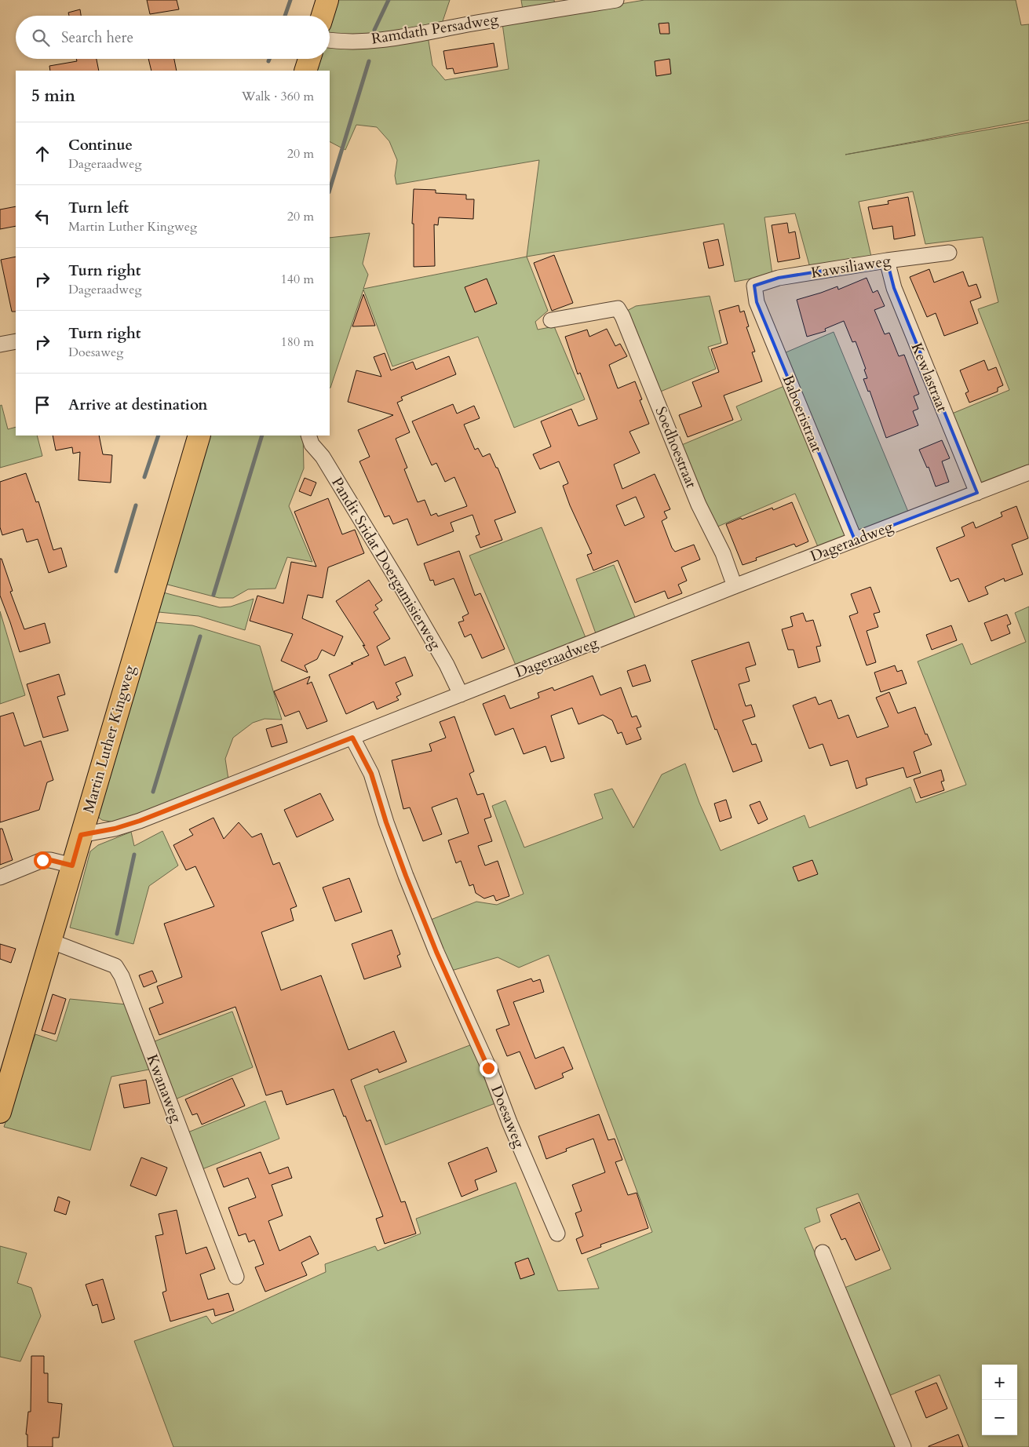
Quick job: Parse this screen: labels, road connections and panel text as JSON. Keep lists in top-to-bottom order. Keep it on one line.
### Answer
{"streets":{"main road":["Martin Luther Kingweg"],"street":["Ramdath Persadweg","Kawsiliaweg","Kewlastraat","Baboeristraat","Soedhoestraat","Dageraadweg","Pandit Sridat Doergamisierweg","Kwanaweg","Doesaweg"]},"crossings":[["Kawsiliaweg","Kewlastraat"],["Kawsiliaweg","Baboeristraat"],["Kewlastraat","Dageraadweg"],["Baboeristraat","Dageraadweg"],["Soedhoestraat","Dageraadweg"],["Dageraadweg","Pandit Sridat Doergamisierweg"],["Dageraadweg","Martin Luther Kingweg"],["Dageraadweg","Doesaweg"],["Martin Luther Kingweg","Kwanaweg"]],"page":{"search":"Search here","heading":["5 min","Walk · 360 m"],"list":[["Continue","Dageraadweg","20 m"],["Turn left","Martin Luther Kingweg","20 m"],["Turn right","Dageraadweg","140 m"],["Turn right","Doesaweg","180 m"],"Arrive at destination"],"map_buttons":["+","−"]}}
